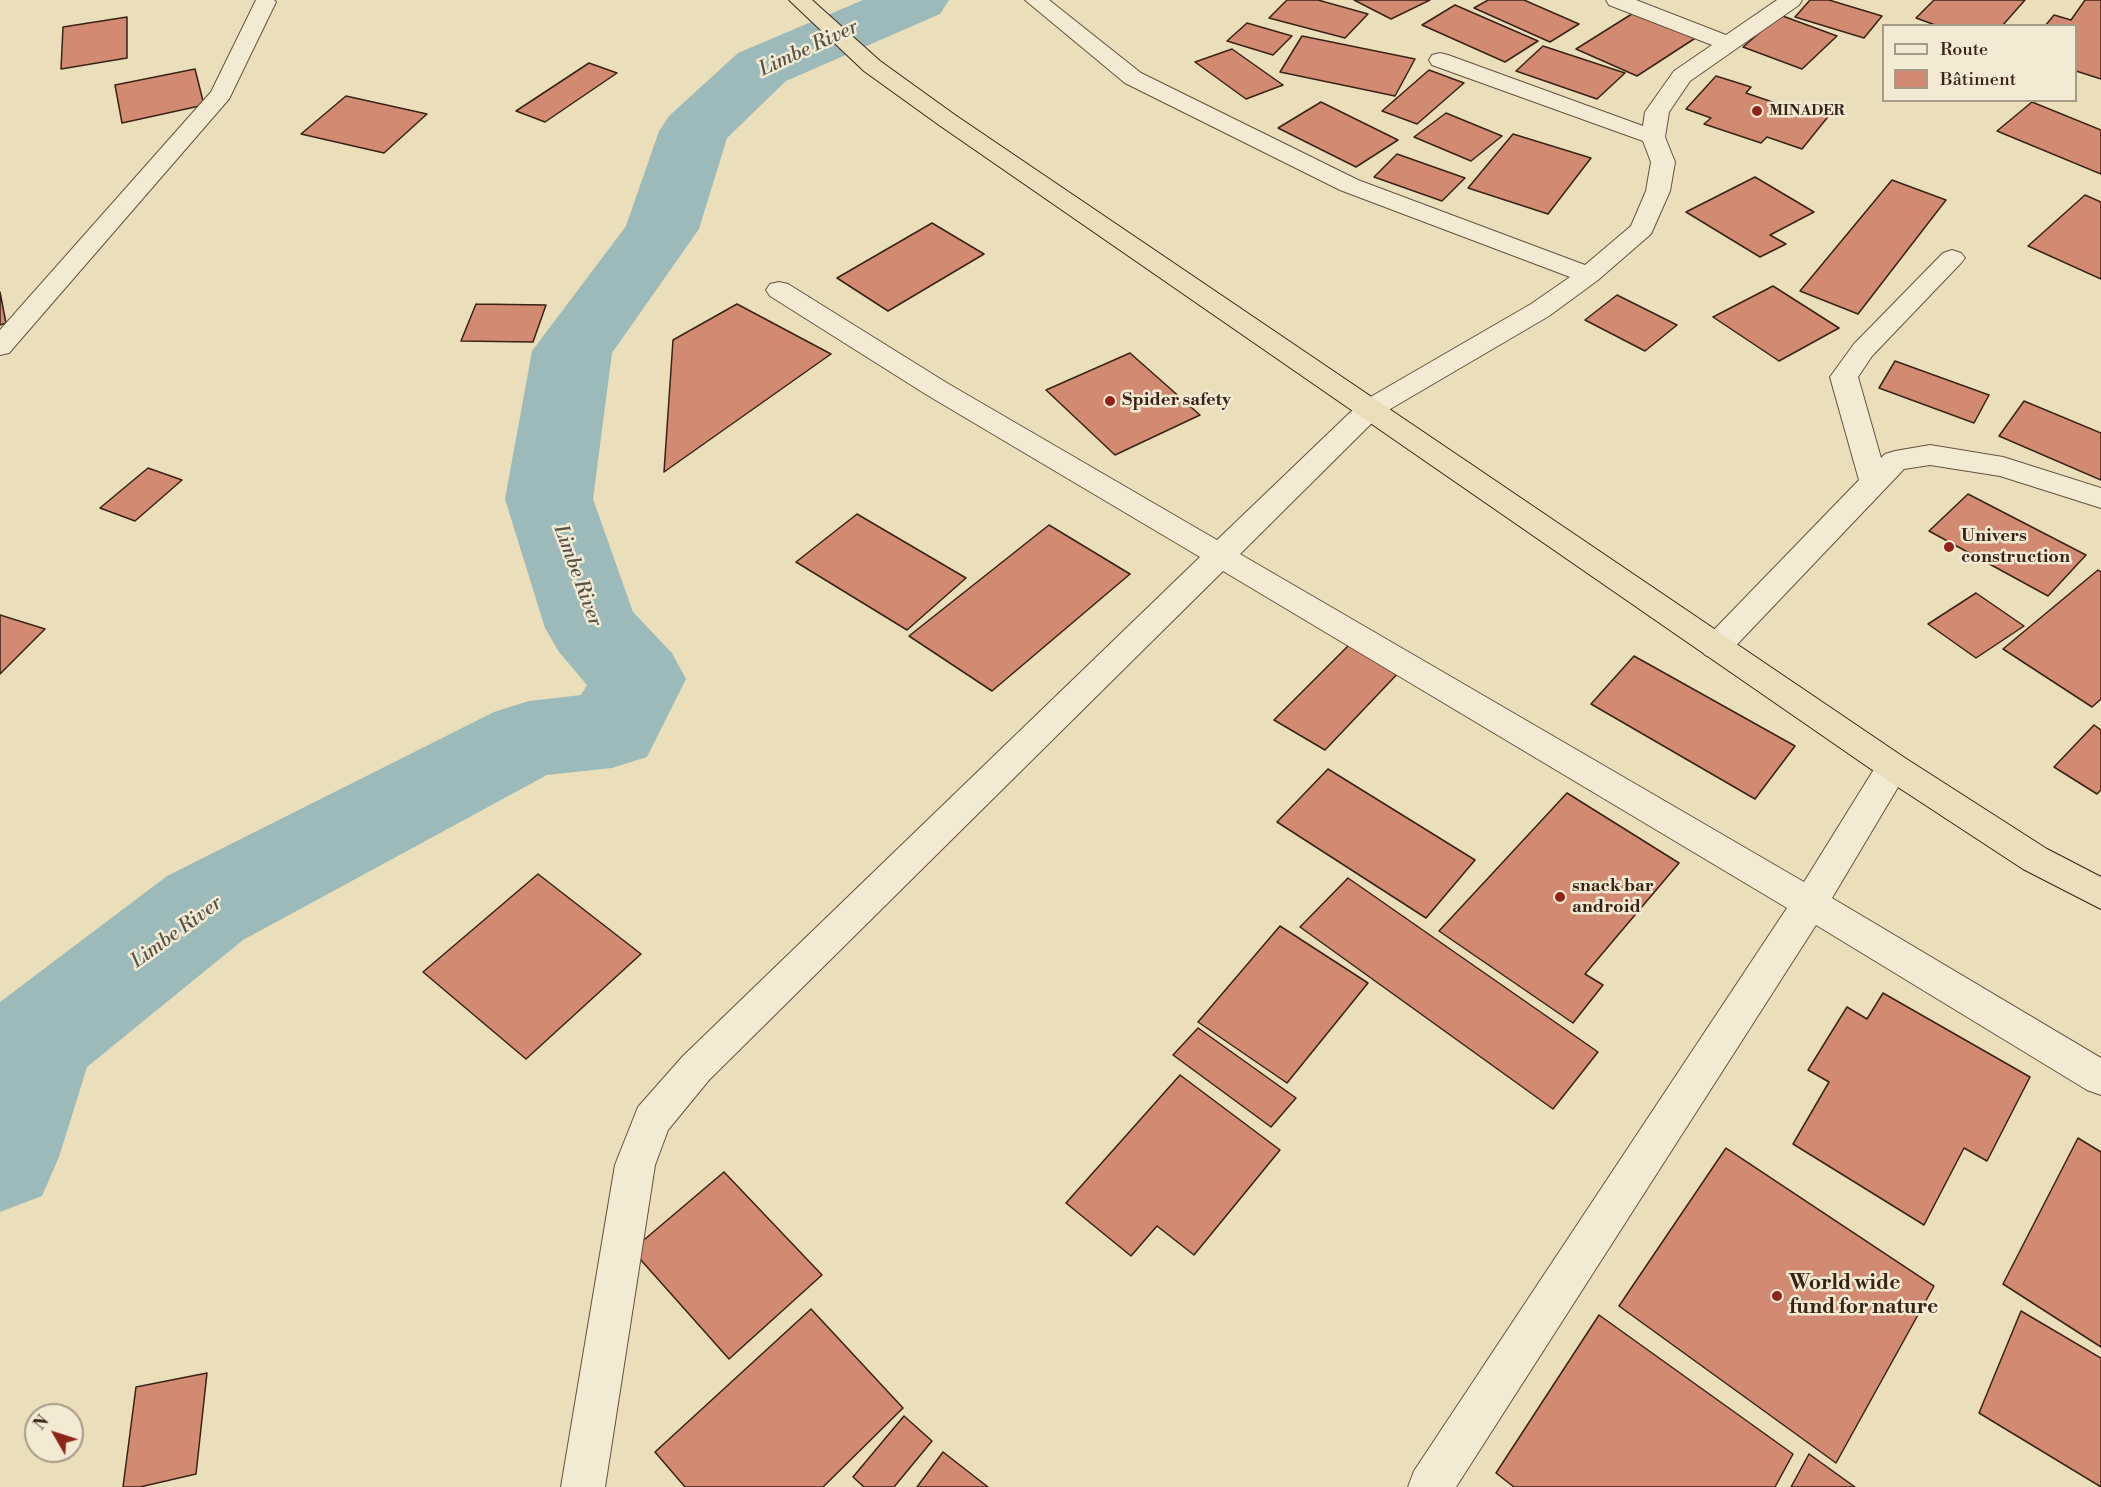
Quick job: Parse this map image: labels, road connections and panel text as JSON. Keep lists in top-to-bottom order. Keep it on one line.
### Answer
{"water":["Limbe River"],"places":["MINADER","Spider safety","Univers construction","snack bar android","World wide fund for nature"],"legend":["Route","Bâtiment"],"north":"top left"}
